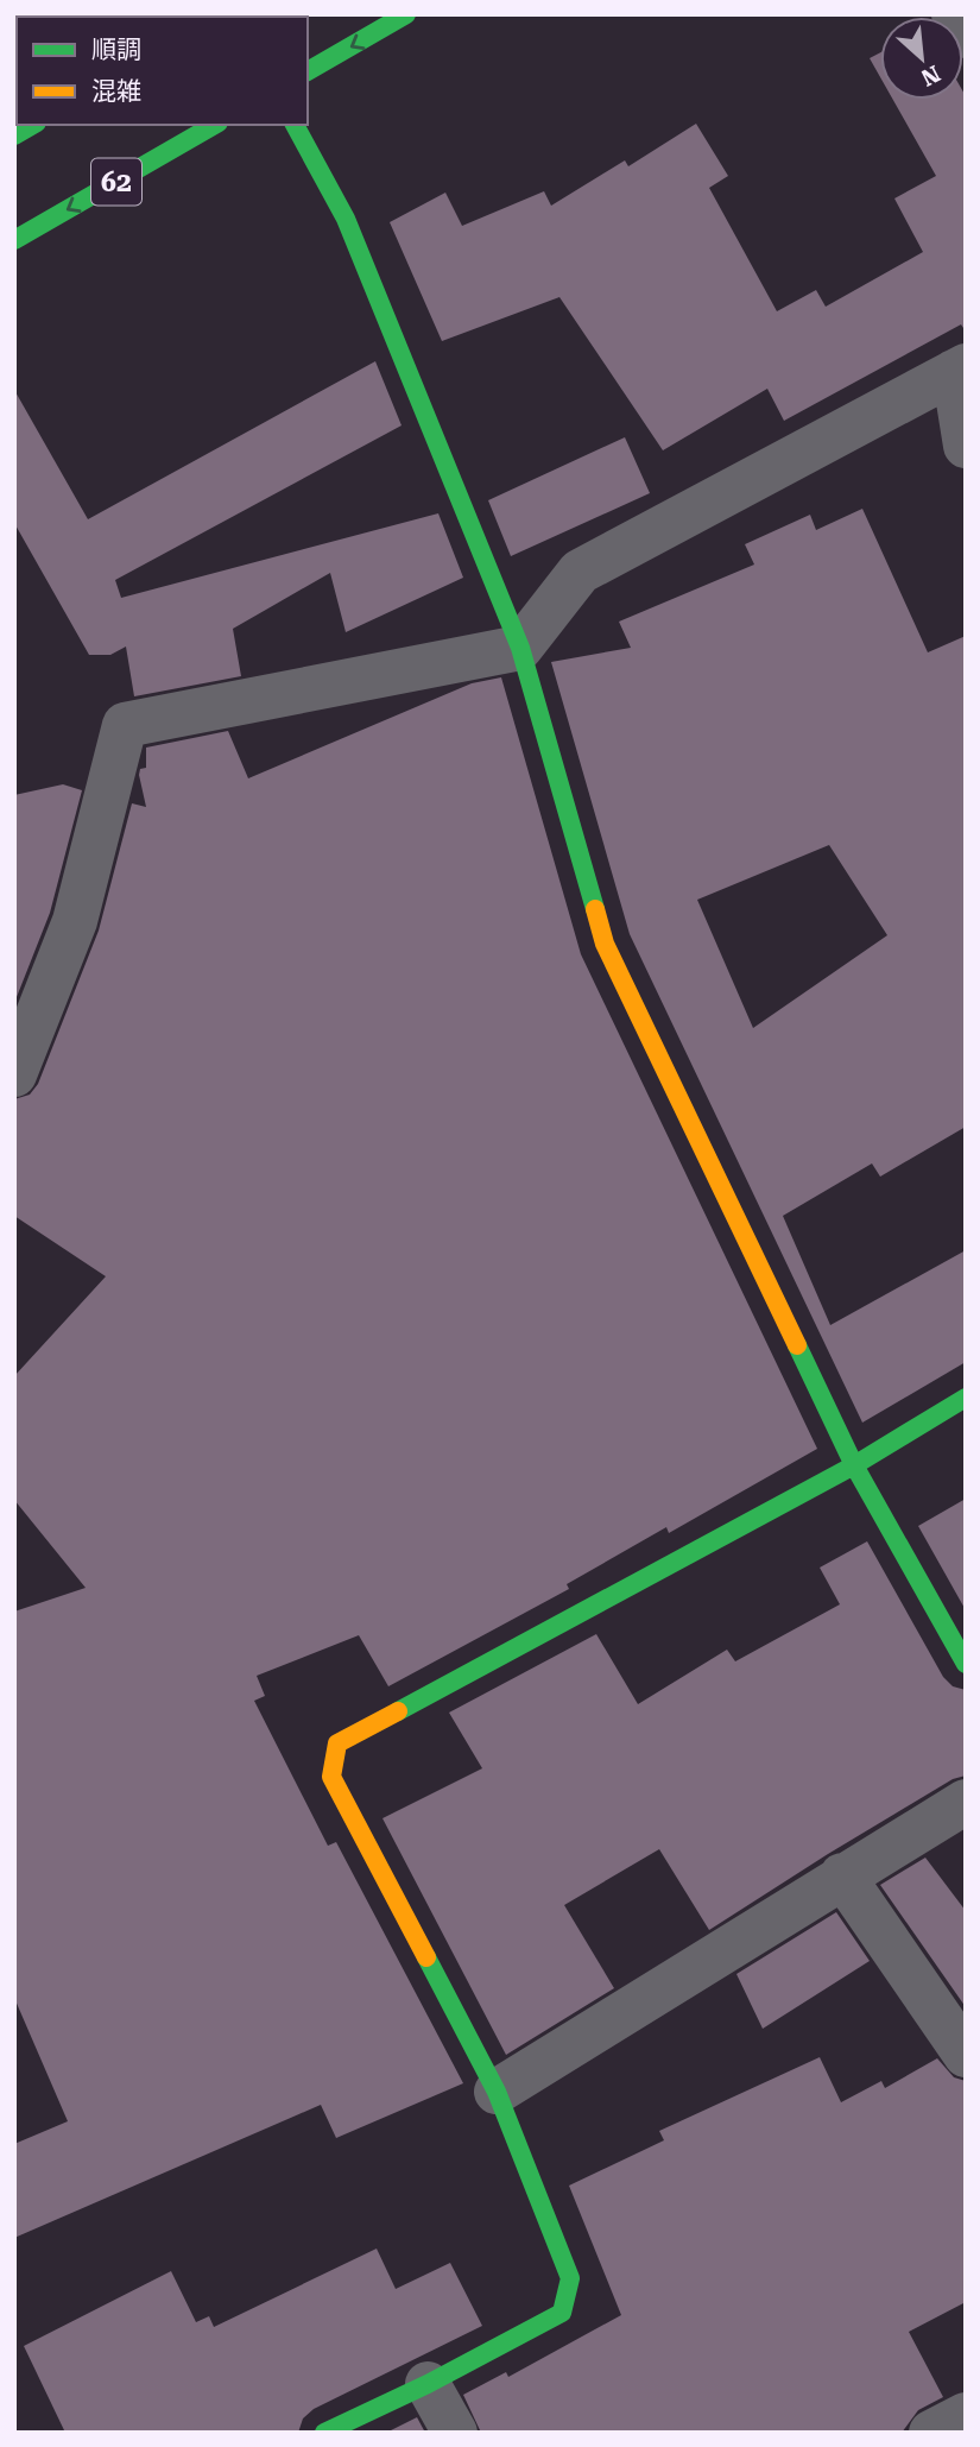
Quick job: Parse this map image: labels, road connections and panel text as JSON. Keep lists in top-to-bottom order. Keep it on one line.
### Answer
{"streets":{"street":["62"]},"legend":["順調","混雑"],"north":"bottom right"}
